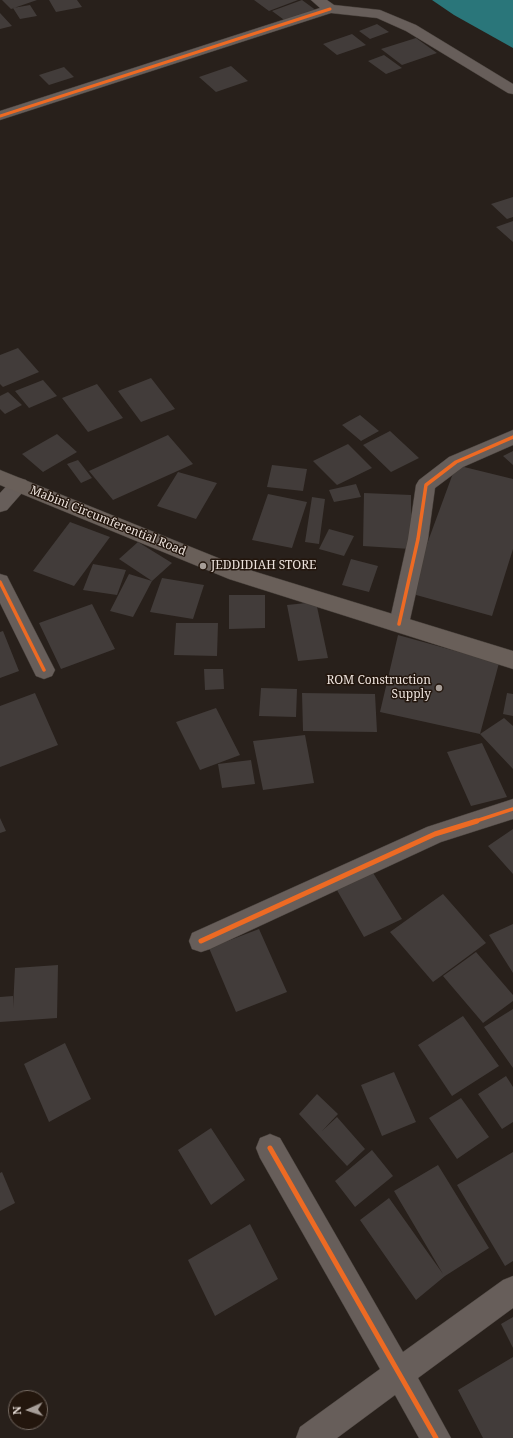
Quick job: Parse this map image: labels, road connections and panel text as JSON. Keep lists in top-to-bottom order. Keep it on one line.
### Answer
{"streets":{"main road":["Mabini Circumferential Road"]},"places":["JEDDIDIAH STORE","ROM Construction Supply"],"north":"left"}
